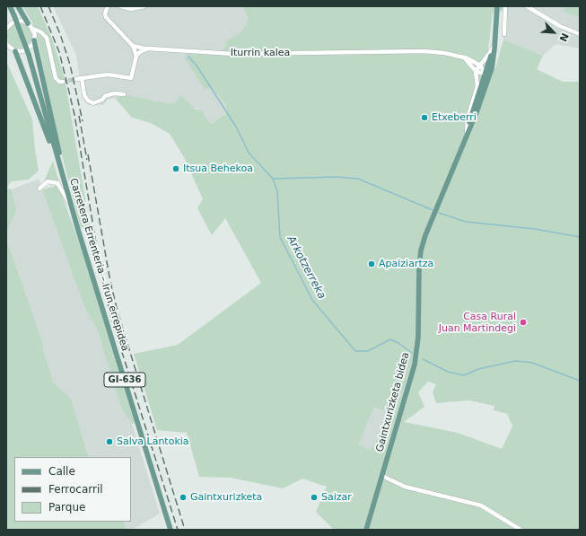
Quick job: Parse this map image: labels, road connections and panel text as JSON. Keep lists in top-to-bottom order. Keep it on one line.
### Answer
{"streets":{"main road":["Carretera Errenteria – Irun errepidea","GI-636","Gaintxurizketa bidea"],"street":["Iturrin kalea"]},"crossings":[["Iturrin kalea","Gaintxurizketa bidea"]],"water":["Arkotzerreka"],"places":["Etxeberri","Itsua Behekoa","Apaiziartza","Casa Rural Juan Martindegi","Salva Lantokia","Gaintxurizketa","Saizar"],"legend":["Calle","Ferrocarril","Parque"],"north":"bottom right"}
